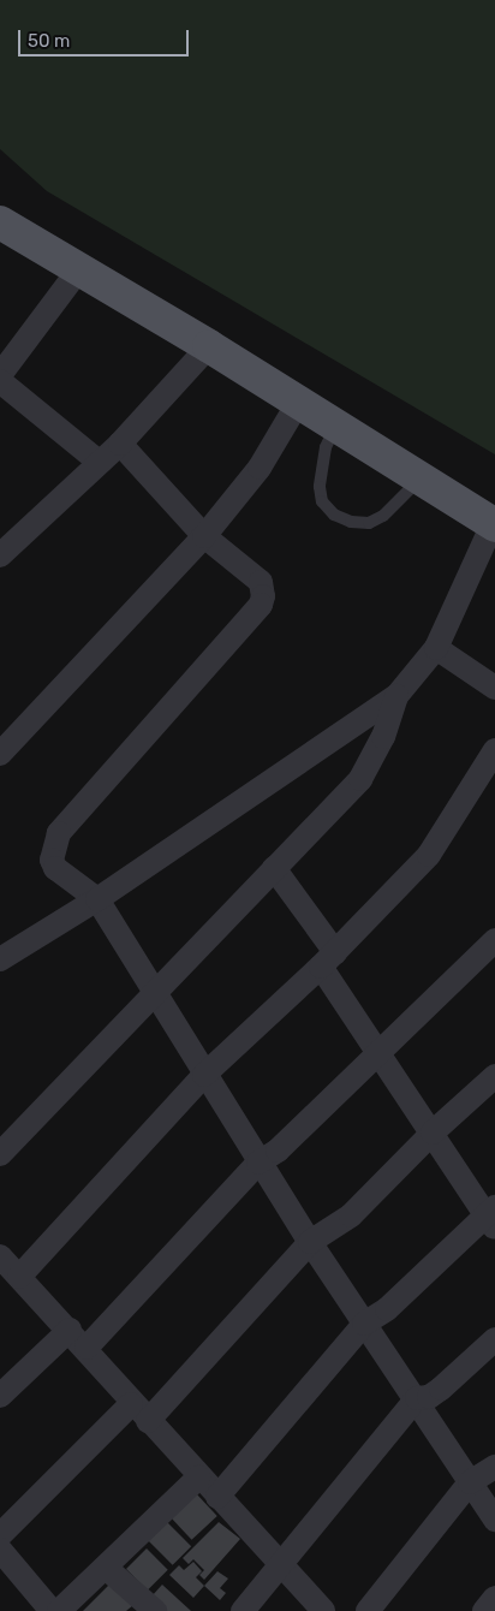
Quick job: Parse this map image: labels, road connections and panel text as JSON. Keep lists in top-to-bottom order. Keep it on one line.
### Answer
{"scale_bar":"50 m"}
